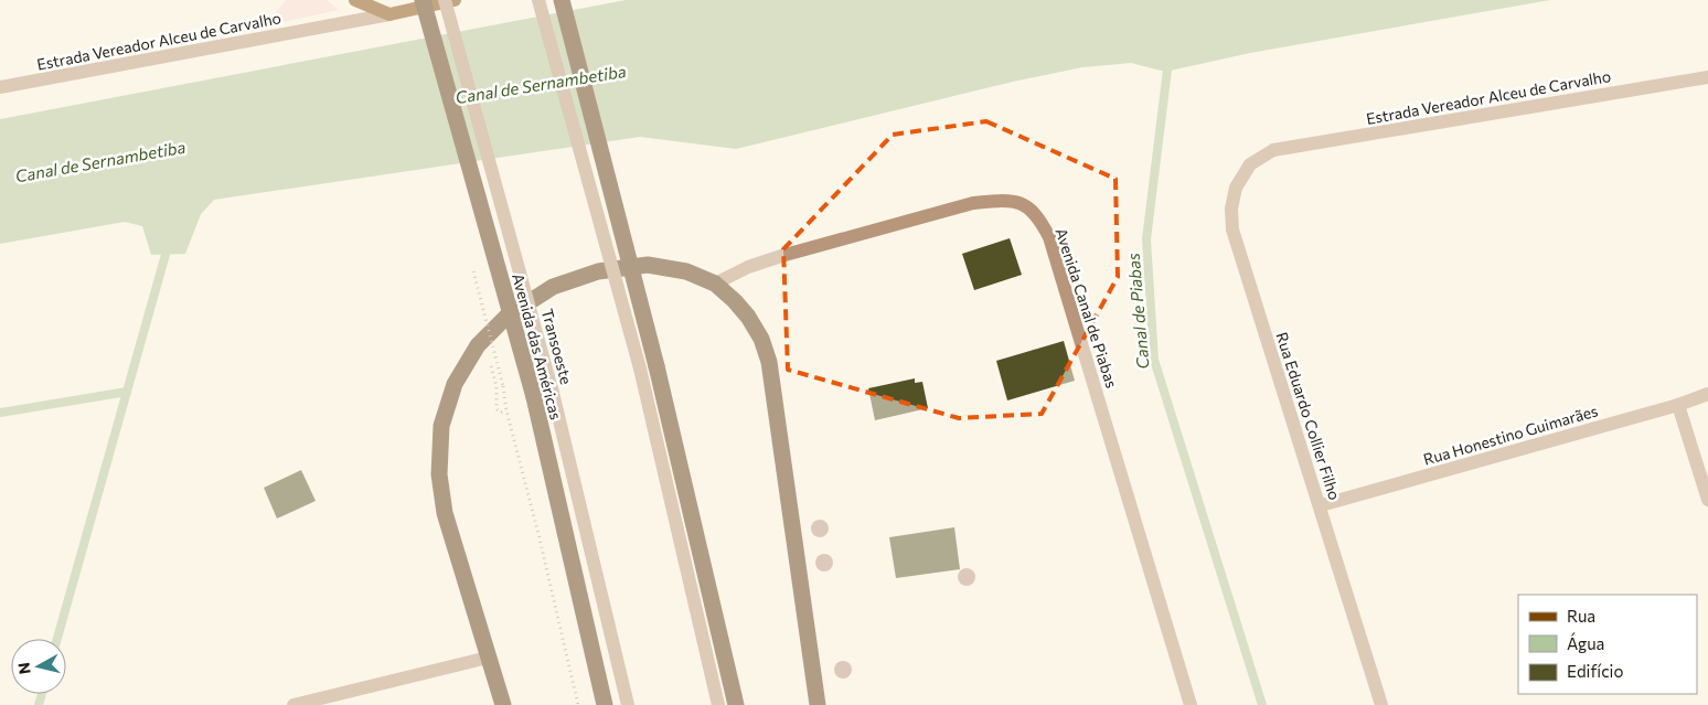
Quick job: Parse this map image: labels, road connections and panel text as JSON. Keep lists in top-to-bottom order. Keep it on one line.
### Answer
{"streets":{"highway":["Avenida das Américas"],"main road":["Estrada Vereador Alceu de Carvalho"],"street":["Avenida Canal de Piabas","Transoeste","Rua Eduardo Collier Filho","Rua Honestino Guimarães"]},"crossings":[["Estrada Vereador Alceu de Carvalho","Rua Eduardo Collier Filho"],["Rua Eduardo Collier Filho","Rua Honestino Guimarães"]],"water":["Canal de Sernambetiba","Canal de Piabas"],"legend":["Rua","Água","Edifício"],"north":"left"}
